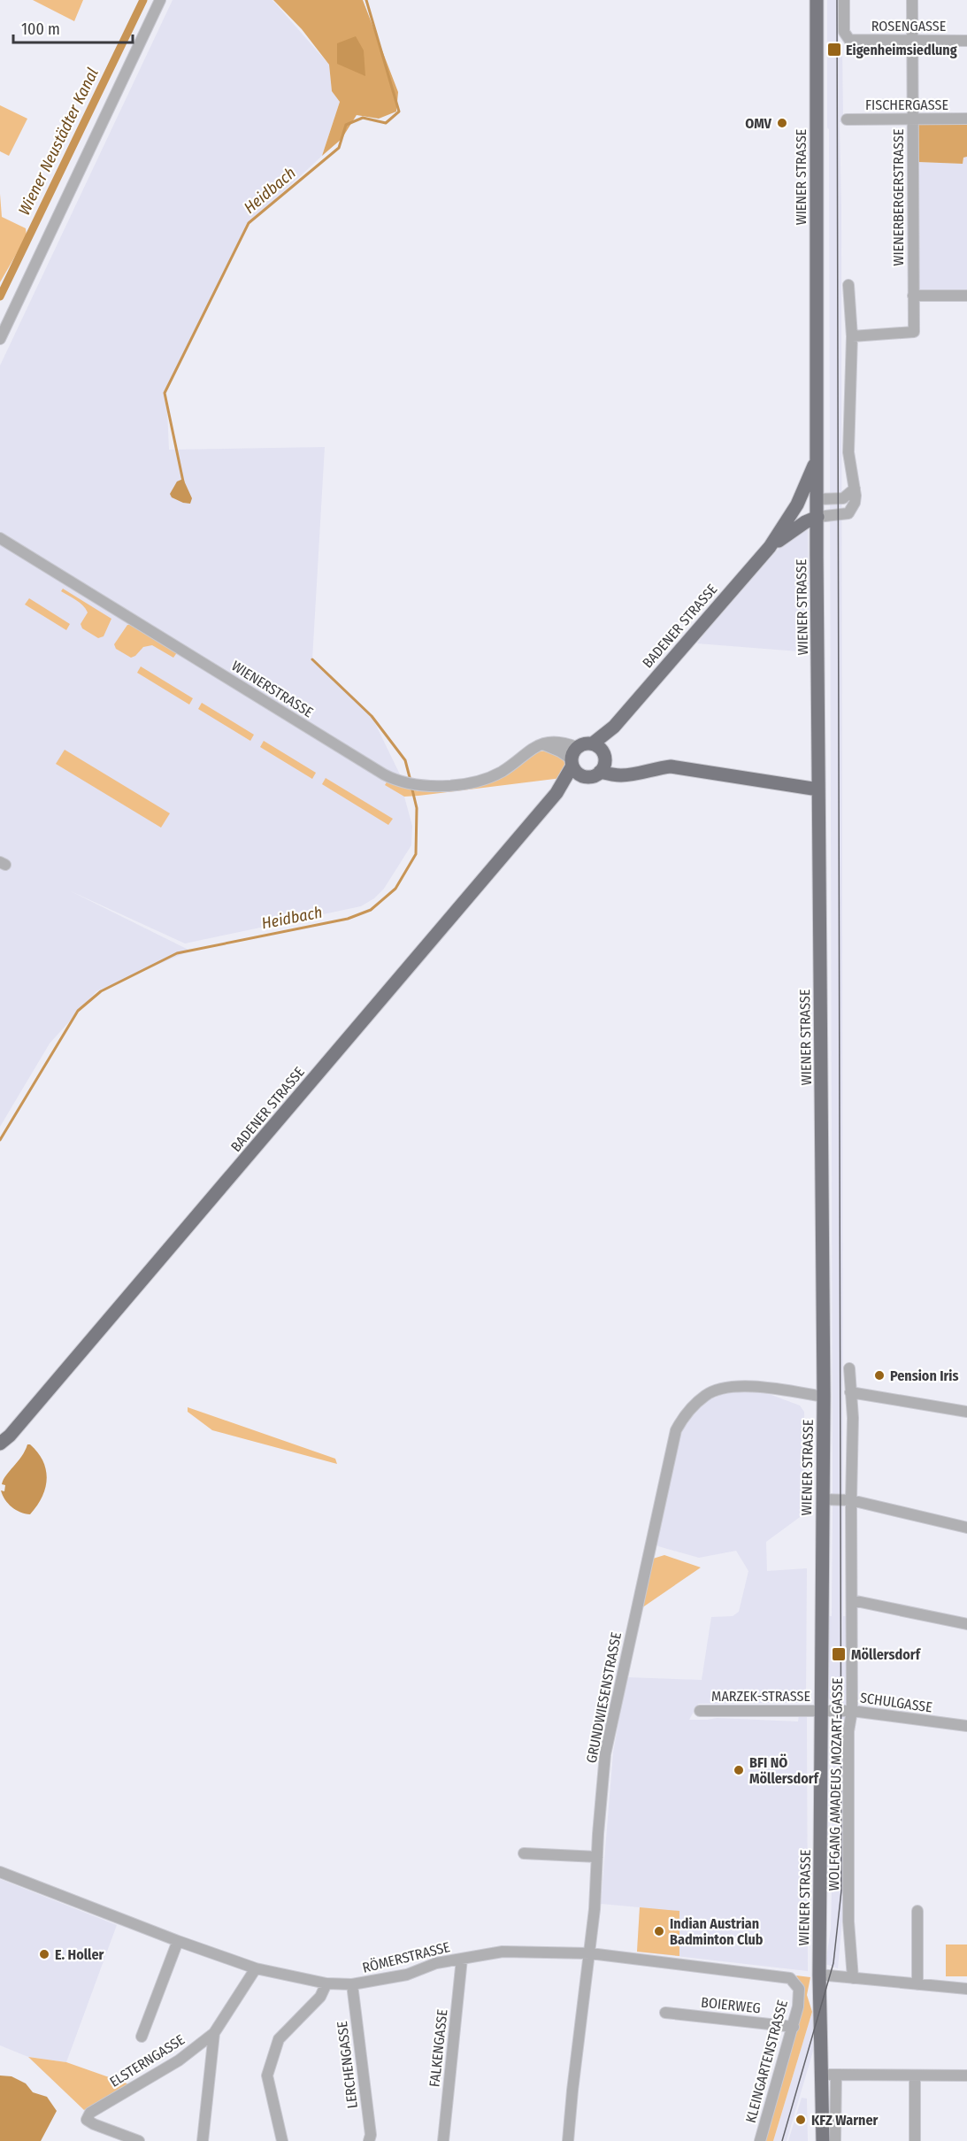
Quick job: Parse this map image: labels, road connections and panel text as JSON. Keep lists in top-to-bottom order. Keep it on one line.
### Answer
{"streets":{"main road":["WIENER STRASSE","BADENER STRASSE"],"street":["ROSENGASSE","FISCHERGASSE","WIENERBERGERSTRASSE","WIENERSTRASSE","MARZEK-STRASSE","GRUNDWIESENSTRASSE","SCHULGASSE","WOLFGANG AMADEUS MOZART-GASSE","RÖMERSTRASSE","BOIERWEG","FALKENGASSE","ELSTERNGASSE","KLEINGARTENSTRASSE","LERCHENGASSE"]},"crossings":[["ROSENGASSE","WIENERBERGERSTRASSE"],["FISCHERGASSE","WIENERBERGERSTRASSE"],["WIENER STRASSE","MARZEK-STRASSE"],["WIENER STRASSE","GRUNDWIESENSTRASSE"],["WIENER STRASSE","SCHULGASSE"],["BADENER STRASSE","WIENERSTRASSE"],["MARZEK-STRASSE","SCHULGASSE"],["GRUNDWIESENSTRASSE","RÖMERSTRASSE"],["SCHULGASSE","WOLFGANG AMADEUS MOZART-GASSE"],["RÖMERSTRASSE","FALKENGASSE"],["RÖMERSTRASSE","ELSTERNGASSE"],["RÖMERSTRASSE","KLEINGARTENSTRASSE"],["RÖMERSTRASSE","LERCHENGASSE"],["BOIERWEG","KLEINGARTENSTRASSE"]],"water":["Wiener Neustädter Kanal","Heidbach"],"places":{"transit":["Eigenheimsiedlung","Möllersdorf"],"other":["OMV","Pension Iris","BFI NÖ Möllersdorf","Indian Austrian Badminton Club","E. Holler","KFZ Warner"]},"scale_bar":"100 m"}
